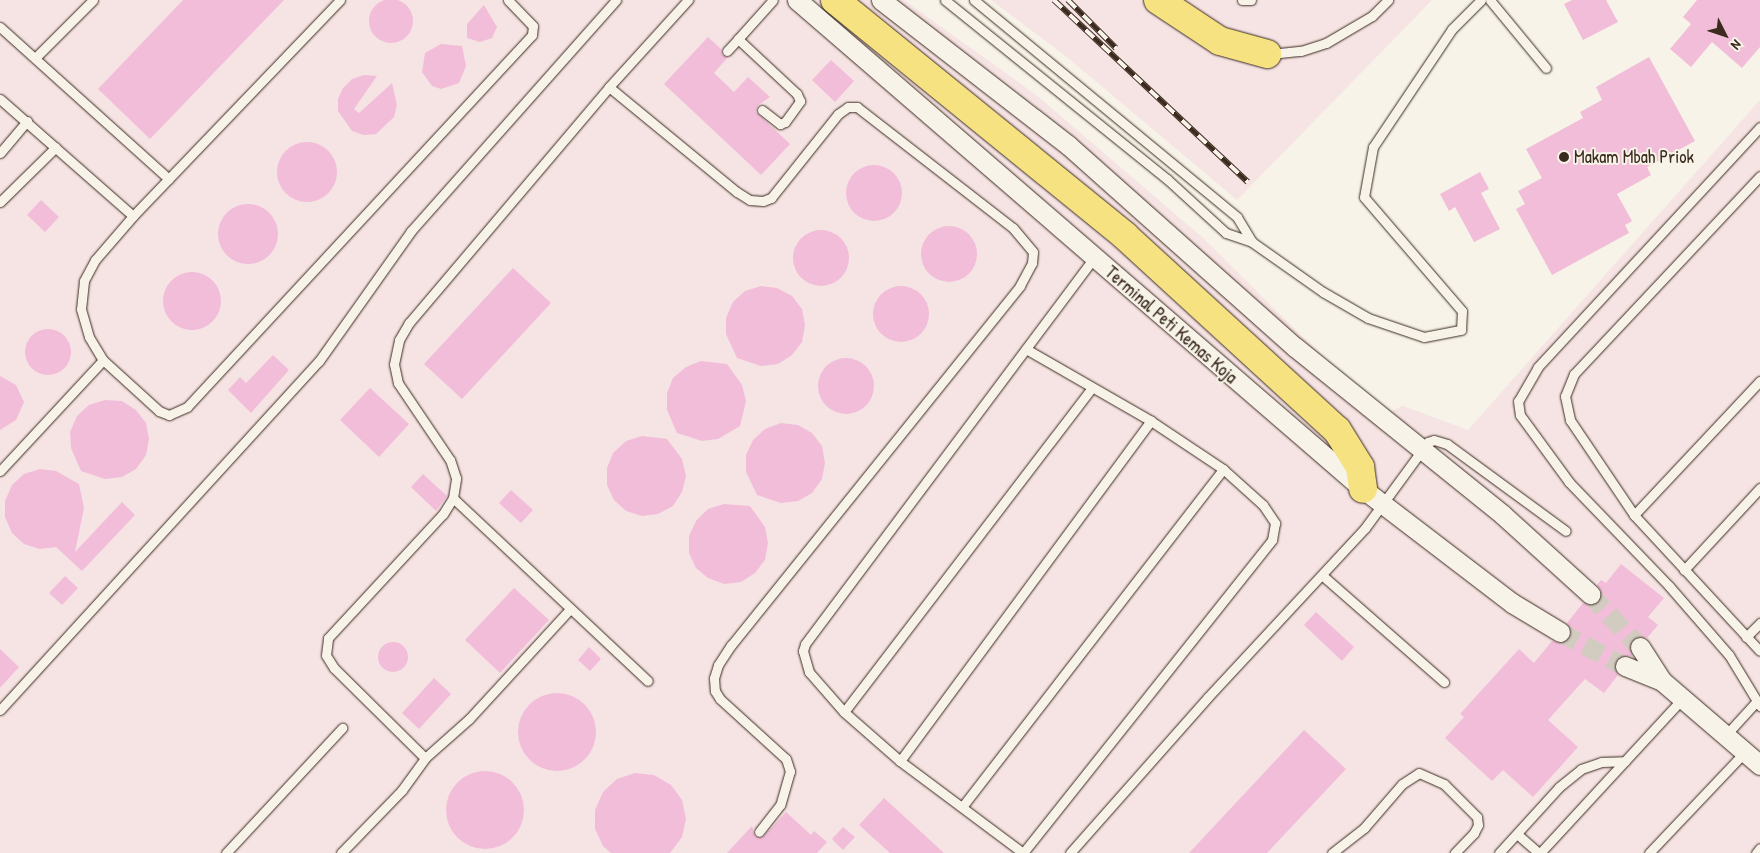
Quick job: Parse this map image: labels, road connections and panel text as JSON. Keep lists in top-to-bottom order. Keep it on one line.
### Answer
{"streets":{"street":["Terminal Peti Kemas Koja"]},"places":["Makam Mbah Priok"],"north":"bottom right"}
